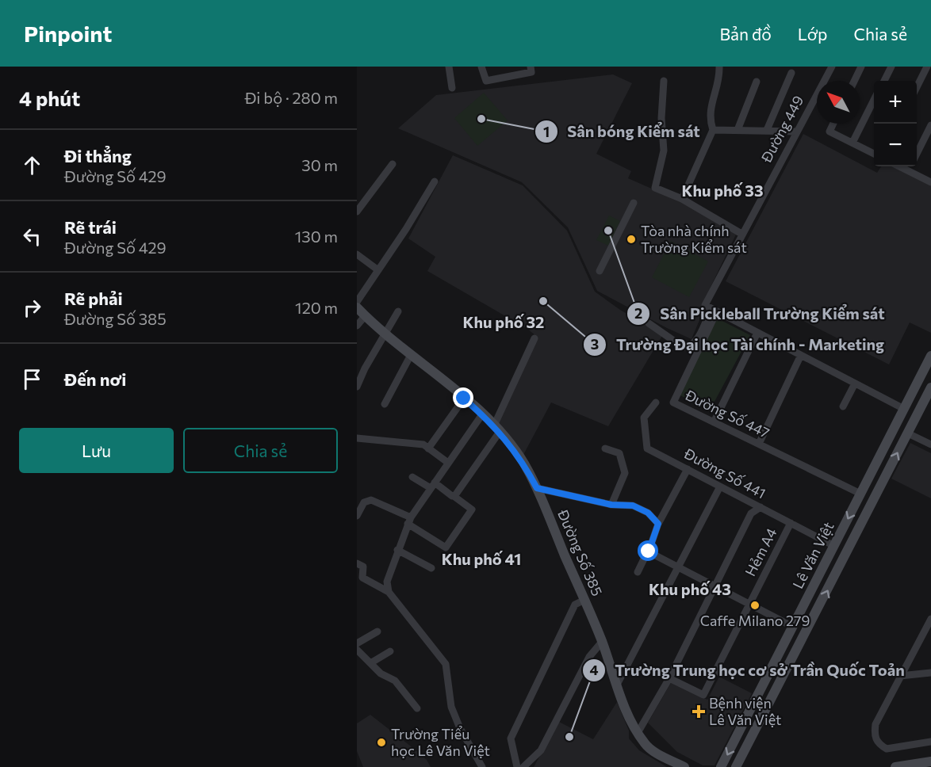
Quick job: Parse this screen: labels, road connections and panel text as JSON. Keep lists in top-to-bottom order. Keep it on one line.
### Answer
{"streets":{"main road":["Đường Số 385","Lê Văn Việt"],"street":["Đường 449","Đường Số 447","Đường Số 441","Hẻm A4"]},"crossings":[["Đường 449","Đường Số 447"],["Đường Số 447","Lê Văn Việt"],["Đường Số 441","Hẻm A4"],["Đường Số 441","Lê Văn Việt"]],"districts":["Khu phố 33","Khu phố 32","Khu phố 41","Khu phố 43"],"places":{"other":["Sân bóng Kiểm sát","Sân Pickleball Trường Kiểm sát","Tòa nhà chính Trường Kiểm sát","Trường Đại học Tài chính - Marketing","Caffe Milano 279","Trường Trung học cơ sở Trần Quốc Toản","Trường Tiểu học Lê Văn Việt"],"health":["Bệnh viện Lê Văn Việt"]},"north":"top left","page":{"header":"Pinpoint","nav":["Bản đồ","Lớp","Chia sẻ"],"heading":["4 phút","Đi bộ · 280 m"],"map_buttons":["+","−"],"list":[["Đi thẳng","Đường Số 429","30 m"],["Rẽ trái","Đường Số 429","130 m"],["Rẽ phải","Đường Số 385","120 m"],"Đến nơi"],"buttons":["Lưu","Chia sẻ"]}}
